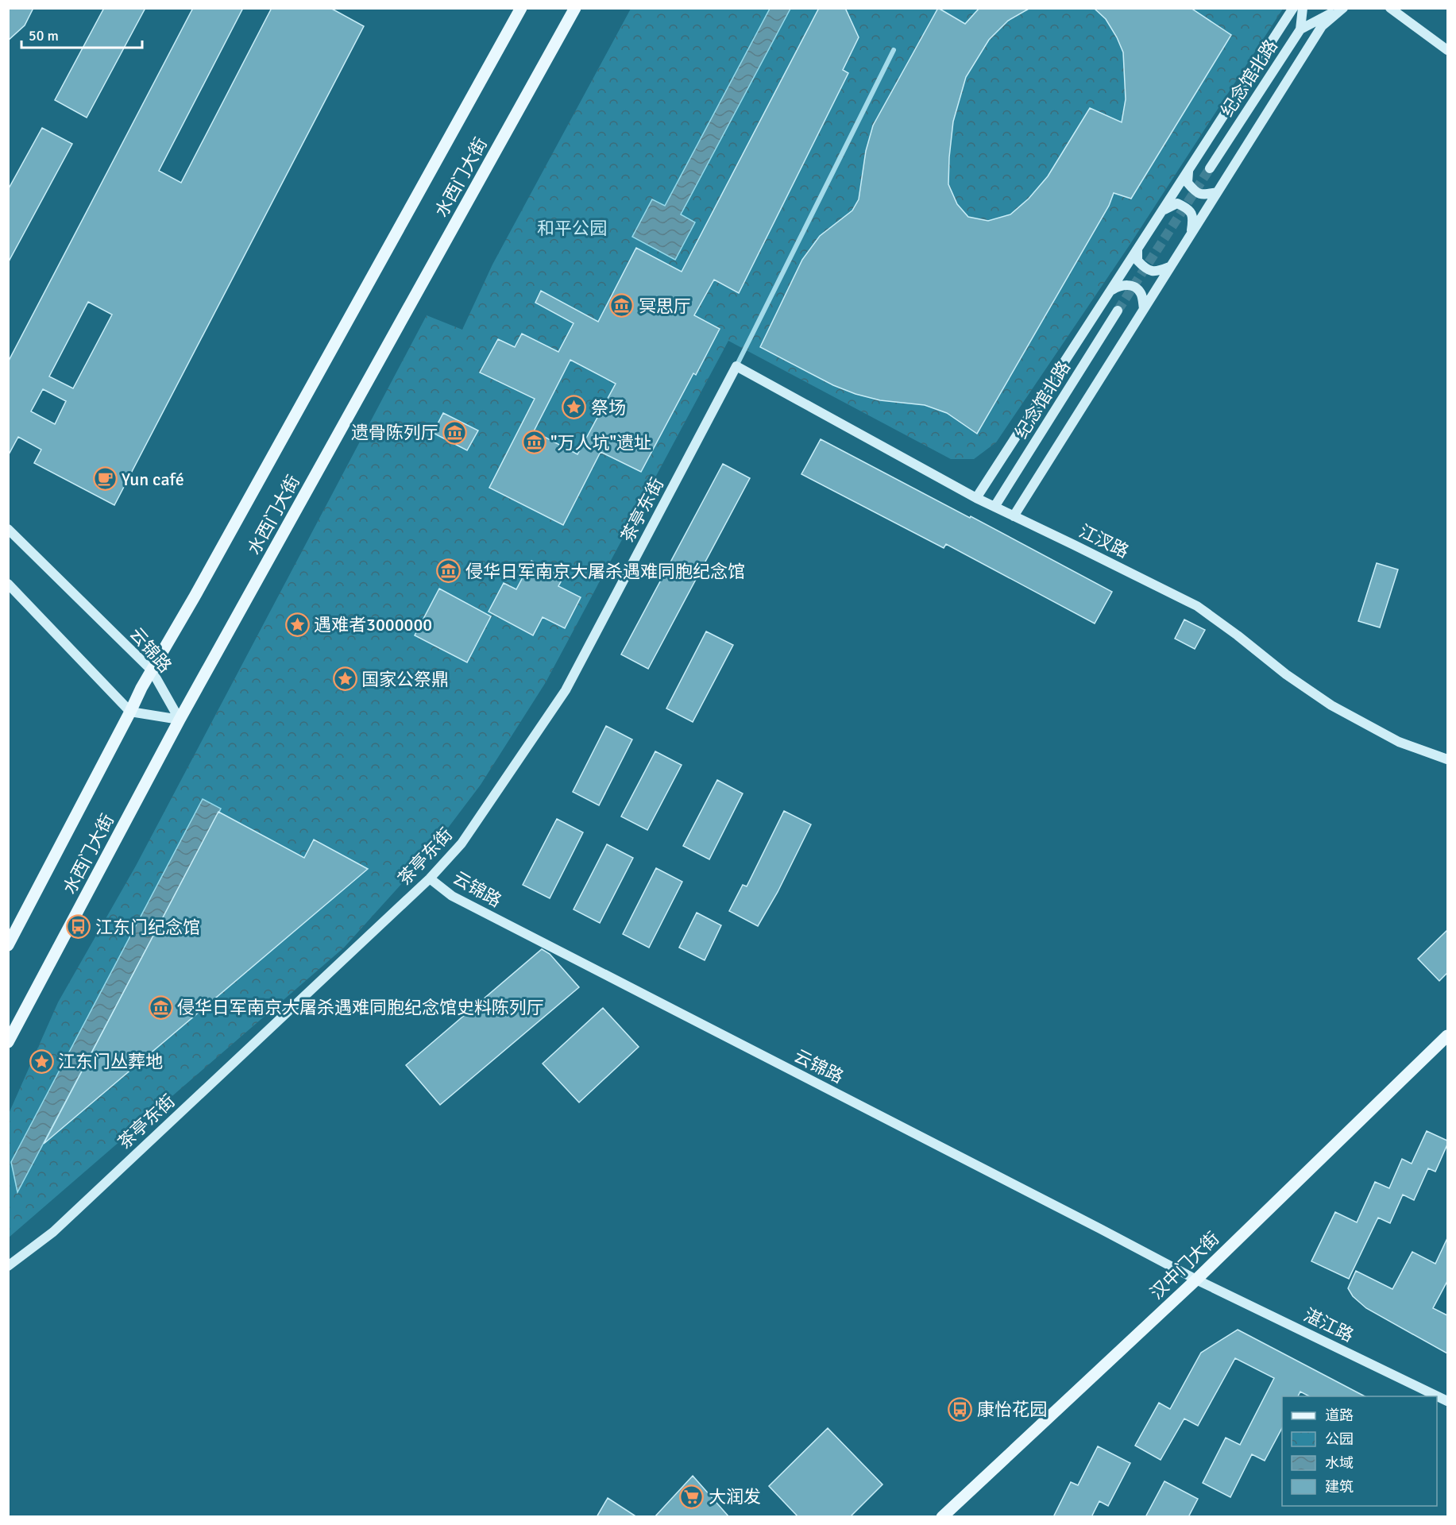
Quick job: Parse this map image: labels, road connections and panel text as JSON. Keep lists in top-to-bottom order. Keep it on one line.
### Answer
{"streets":{"main road":["水西门大街","汉中门大街"],"street":["纪念馆北路","茶亭东街","江汊路","云锦路","湛江路"]},"crossings":[["纪念馆北路","江汊路"],["水西门大街","云锦路"],["茶亭东街","江汊路"],["茶亭东街","云锦路"],["云锦路","汉中门大街"],["云锦路","湛江路"],["汉中门大街","湛江路"]],"parks":["和平公园"],"places":{"museum":["冥思厅","遗骨陈列厅","\"万人坑\"遗址","侵华日军南京大屠杀遇难同胞纪念馆","侵华日军南京大屠杀遇难同胞纪念馆史料陈列厅"],"place":["祭场","遇难者3000000","国家公祭鼎","江东门丛葬地"],"cafe":["Yun café"],"bus stop":["江东门纪念馆","康怡花园"],"supermarket":["大润发"]},"legend":["道路","公园","水域","建筑"],"scale_bar":"50 m"}
